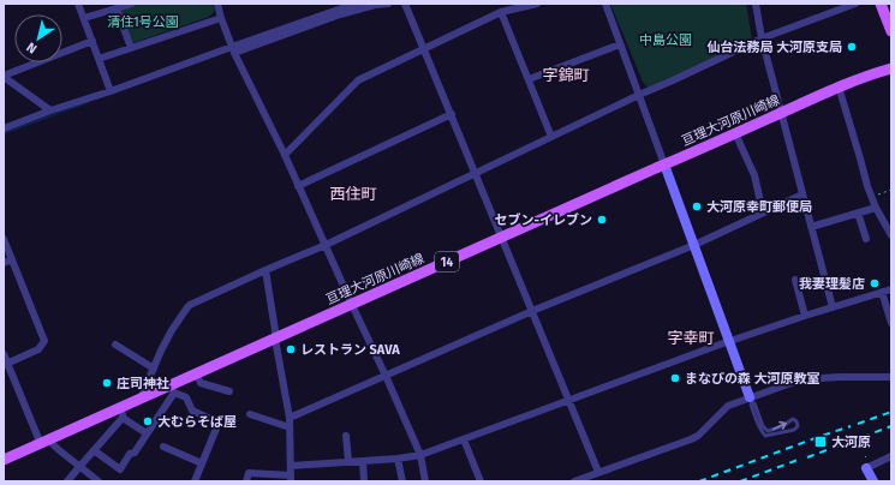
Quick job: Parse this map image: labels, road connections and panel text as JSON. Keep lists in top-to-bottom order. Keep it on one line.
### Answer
{"streets":{"main road":["亘理大河原川崎線","14"]},"districts":["字錦町","西住町","字幸町"],"parks":["清住1号公園","中島公園"],"places":{"other":["仙台法務局 大河原支局","大河原幸町郵便局","セブン-イレブン","我妻理髪店","レストラン SAVA","まなびの森 大河原教室","庄司神社","大むらそば屋"],"transit":["大河原"]},"north":"bottom left"}
